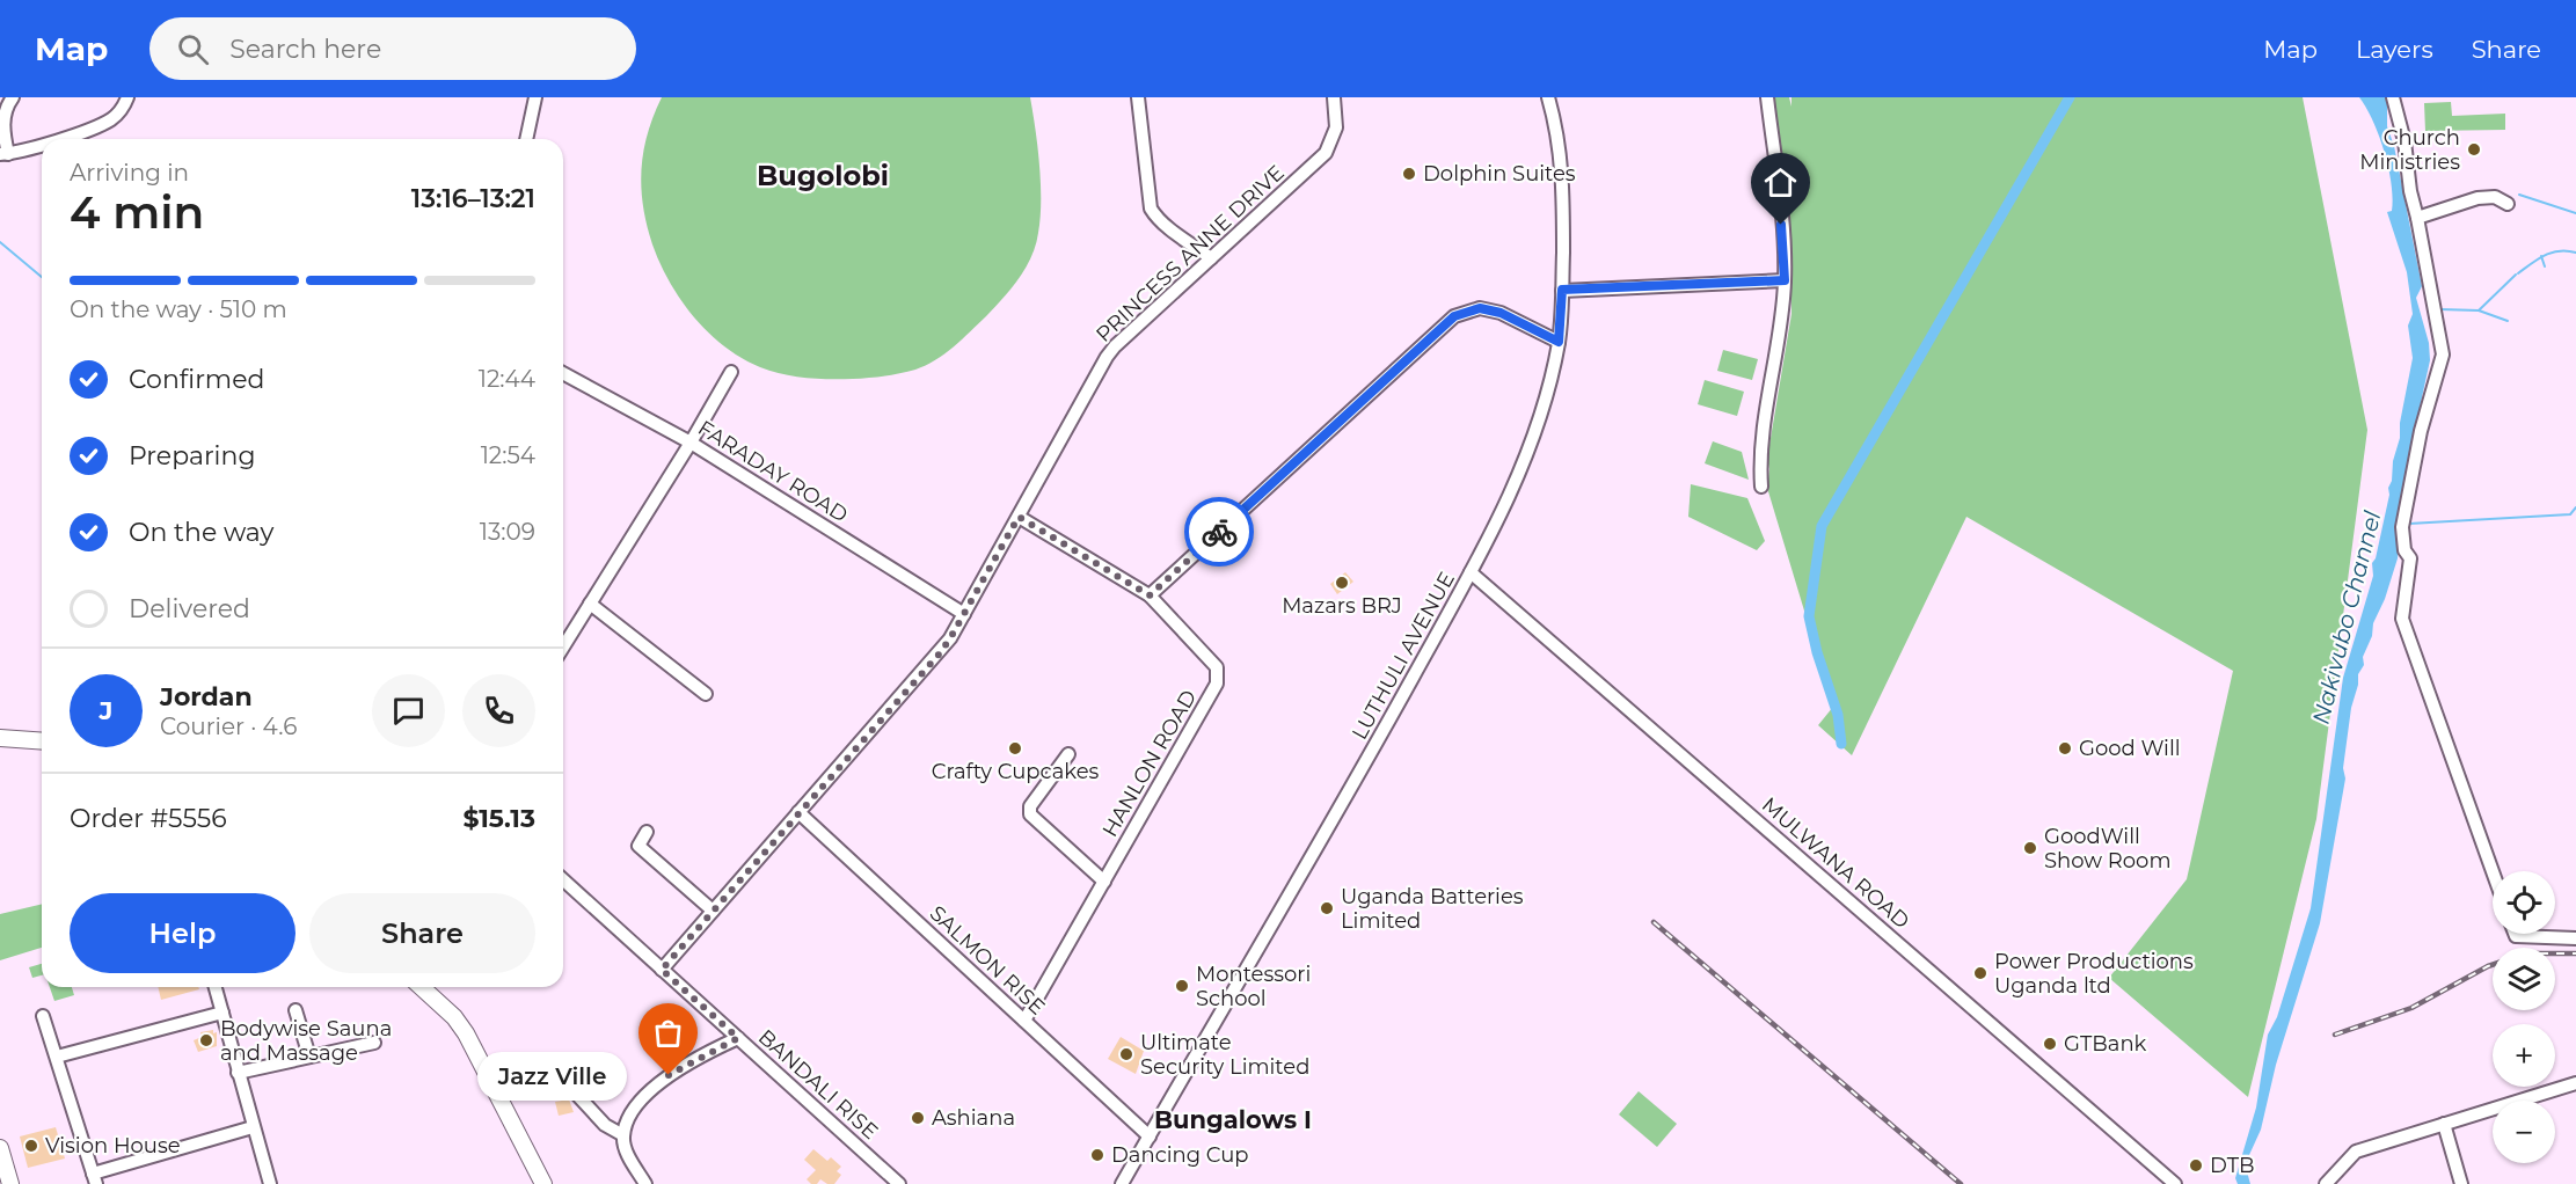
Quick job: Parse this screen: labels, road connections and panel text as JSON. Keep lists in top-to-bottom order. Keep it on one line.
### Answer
{"streets":{"street":["PRINCESS ANNE DRIVE","FARADAY ROAD","LUTHULI AVENUE","HANLON ROAD","MULWANA ROAD","SALMON RISE","BANDALI RISE"]},"crossings":[["PRINCESS ANNE DRIVE","FARADAY ROAD"],["PRINCESS ANNE DRIVE","HANLON ROAD"],["PRINCESS ANNE DRIVE","SALMON RISE"],["PRINCESS ANNE DRIVE","BANDALI RISE"],["LUTHULI AVENUE","MULWANA ROAD"],["LUTHULI AVENUE","SALMON RISE"],["HANLON ROAD","SALMON RISE"]],"districts":["Bugolobi","Bungalows I"],"water":["Nakivubo Channel"],"places":["Church Ministries","Dolphin Suites","Mazars BRJ","Crafty Cupcakes","Good Will","GoodWill Show Room","Uganda Batteries Limited","Power Productions Uganda ltd","Montessori School","Bodywise Sauna and Massage","GTBank","Ultimate Security Limited","Jazz Ville","Ashiana","Vision House","Dancing Cup","DTB"],"page":{"header":"Map","search":"Search here","nav":["Map","Layers","Share"],"heading":["4 min","Arriving in","13:16–13:21"],"panel":["Jordan","Courier · 4.6","Order #5556","$15.13"],"bar":"On the way · 510 m","list":[["Confirmed","12:44"],["Preparing","12:54"],["On the way","13:09"],"Delivered"],"round":"J","map_buttons":["+","−"],"buttons":["Help","Share"],"bubble":"Jazz Ville"}}
